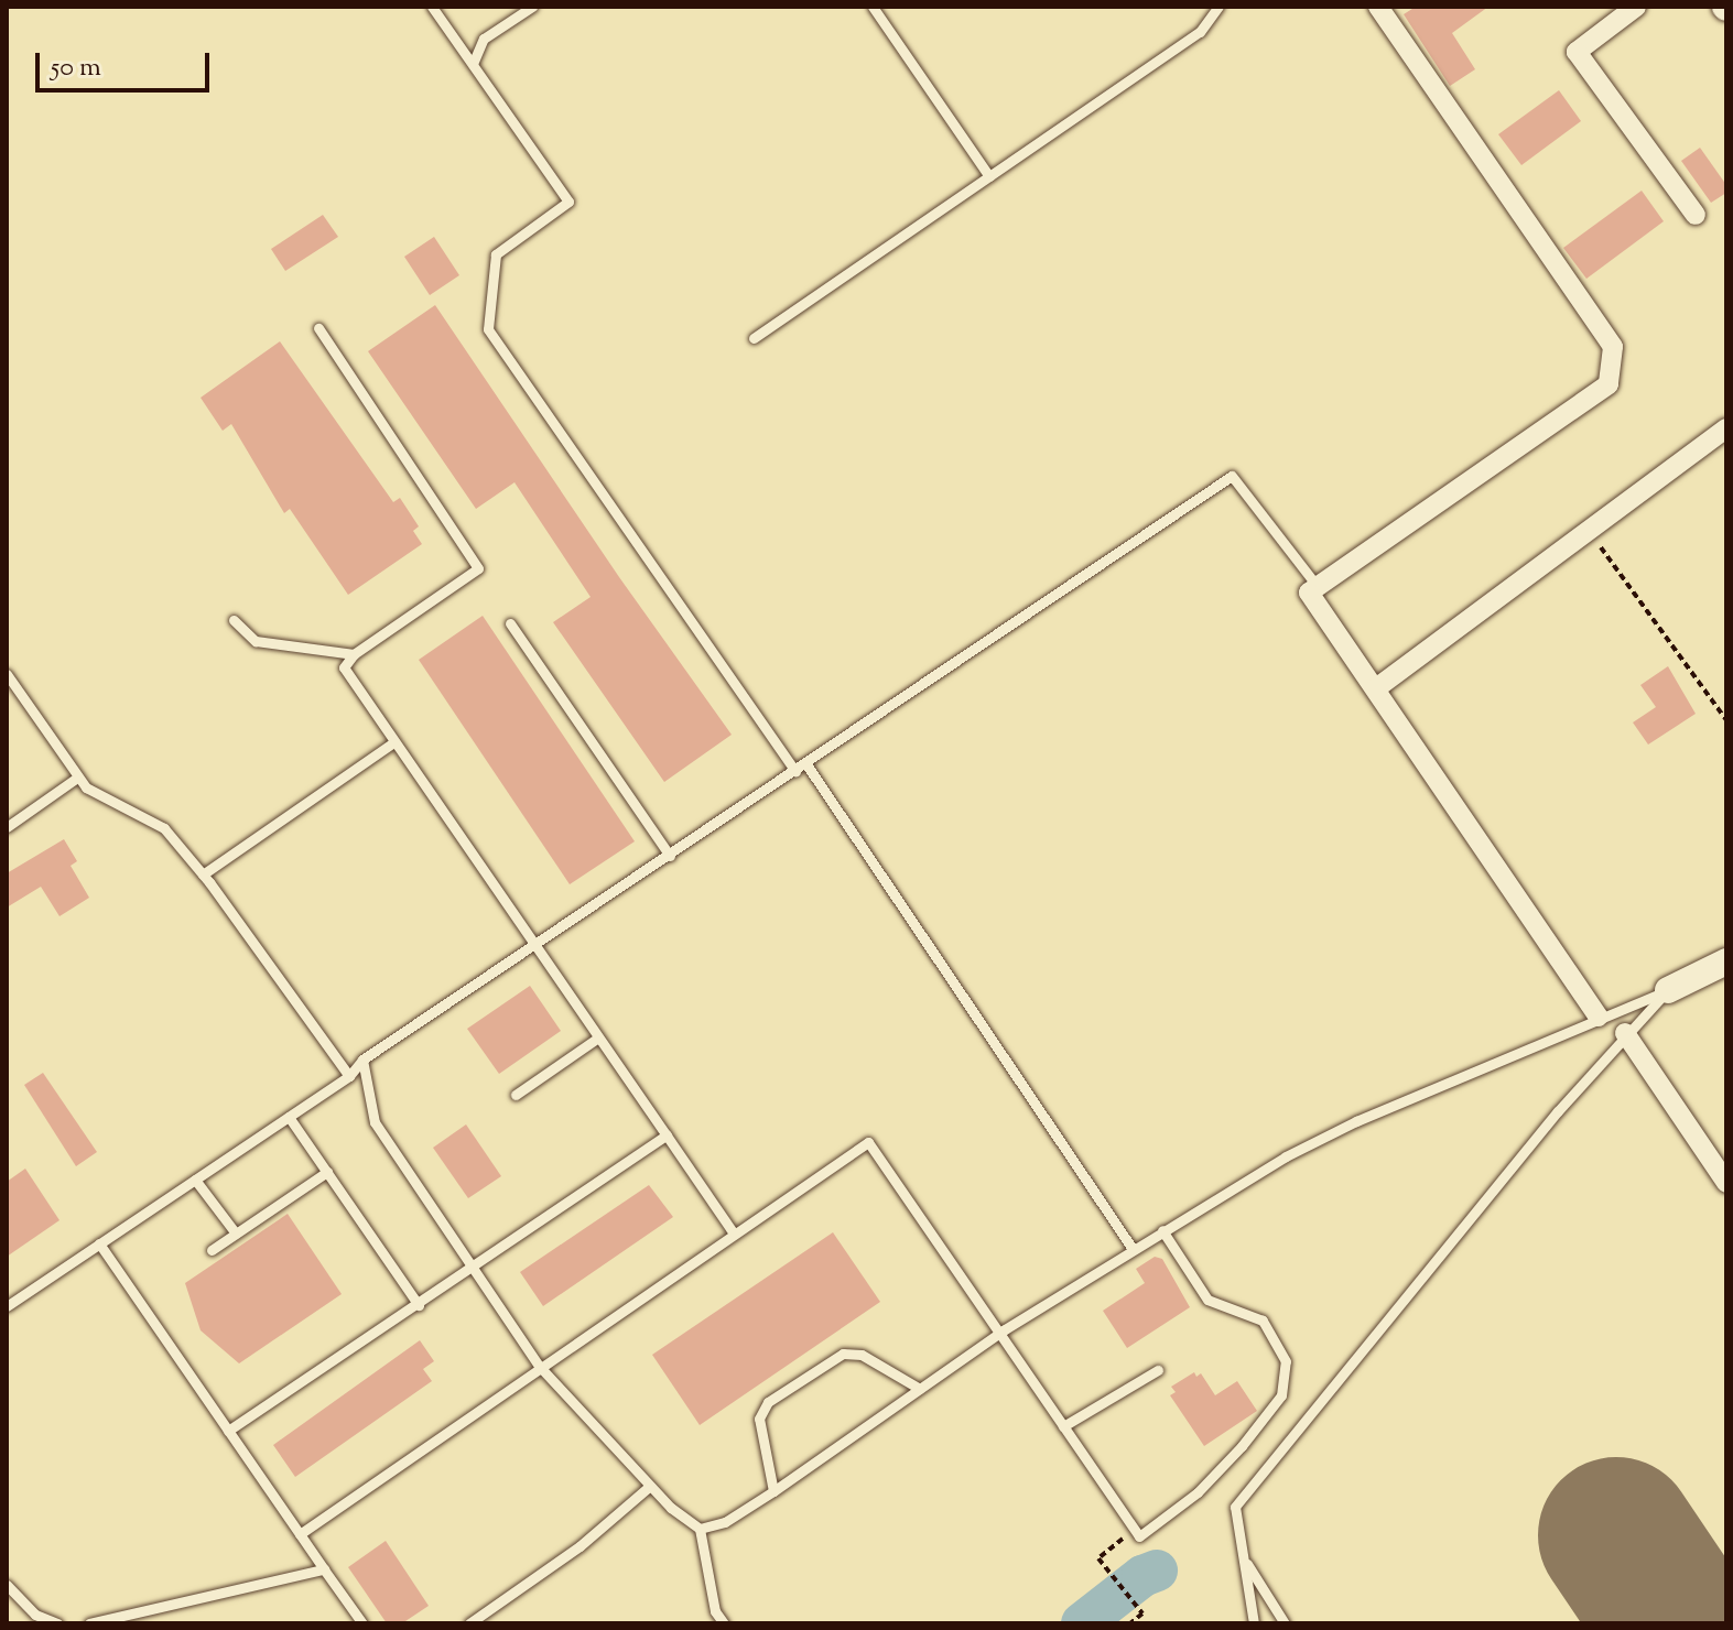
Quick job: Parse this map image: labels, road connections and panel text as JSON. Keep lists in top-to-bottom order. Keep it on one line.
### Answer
{"scale_bar":"50 m"}
